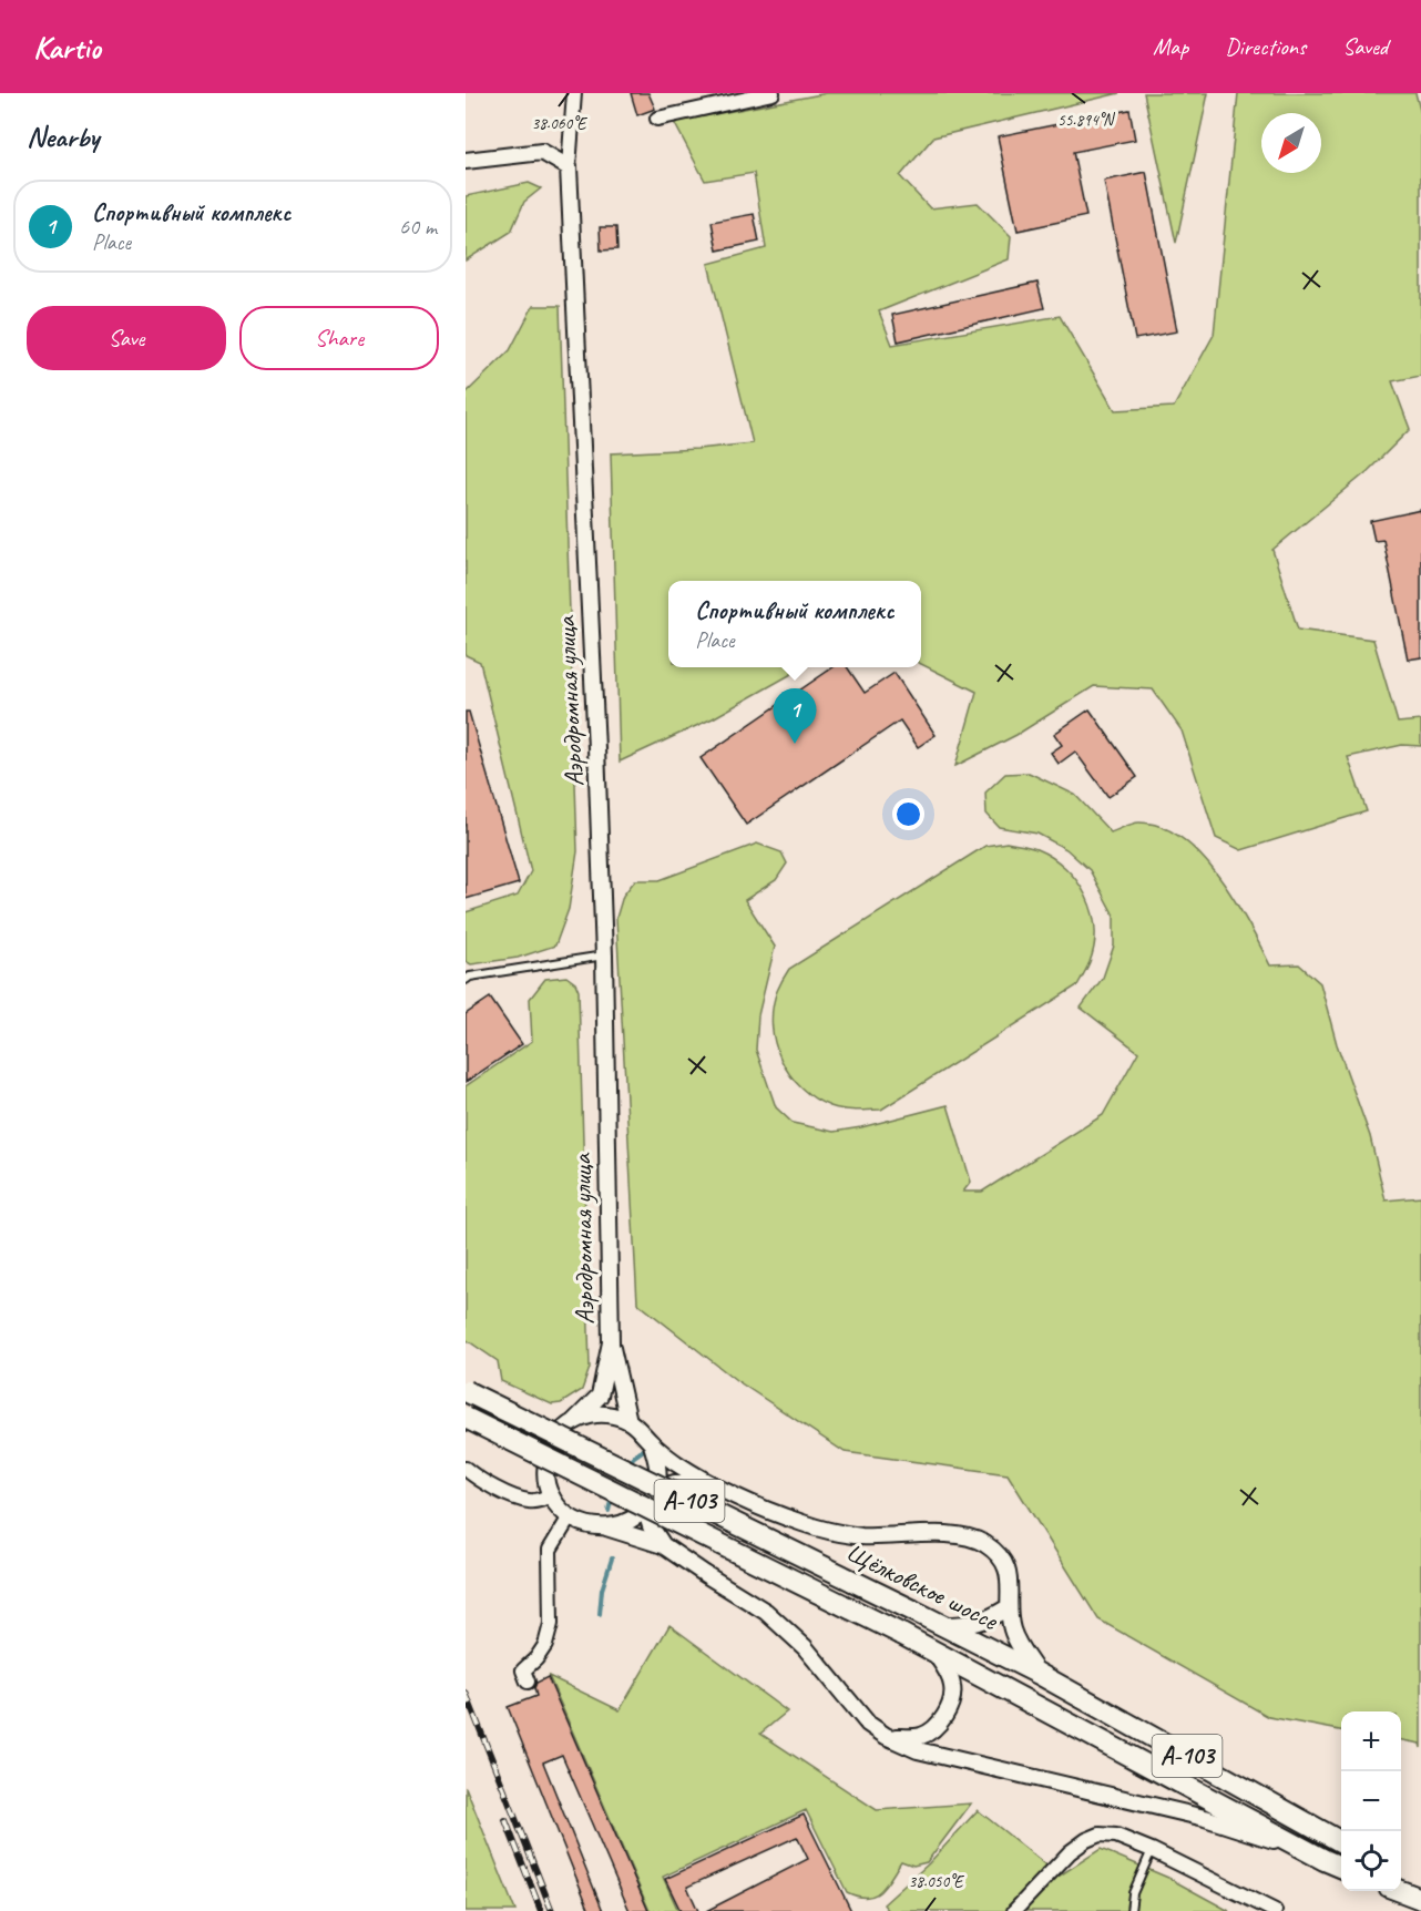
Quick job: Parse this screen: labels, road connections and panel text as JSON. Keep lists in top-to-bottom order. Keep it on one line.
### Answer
{"streets":{"main road":["А-103","Щёлковское шоссе"],"street":["Аэродромная улица"]},"north":"bottom left","page":{"header":"Kartio","nav":["Map","Directions","Saved"],"heading":"Nearby","list":[{"mark":"1","name":"Спортивный комплекс","note":"Place","value":"60 m"}],"buttons":["Save","Share"],"popup":["Спортивный комплекс","Place"],"pins":"1","map_buttons":["+","−"]},"coordinates":["55.894°N","38.060°E","38.050°E"]}
